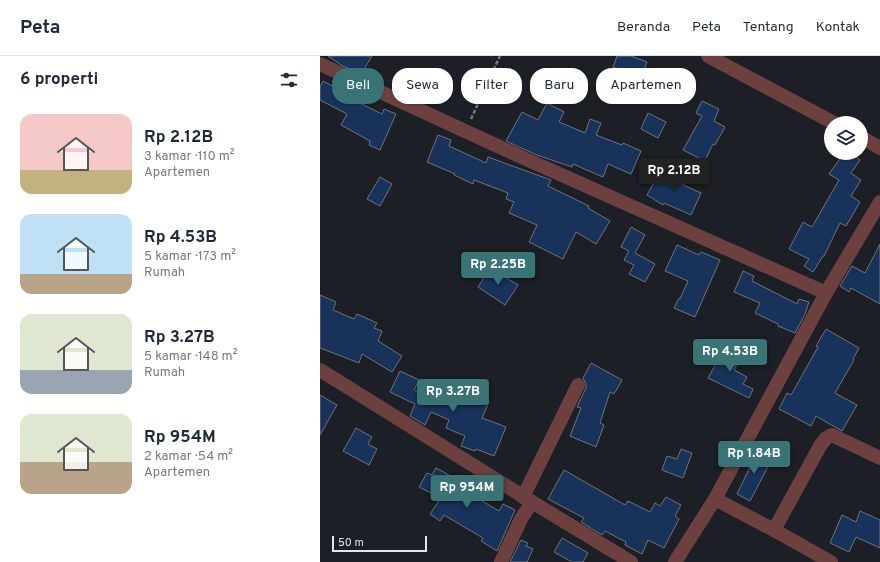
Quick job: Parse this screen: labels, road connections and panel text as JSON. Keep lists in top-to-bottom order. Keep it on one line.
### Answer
{"scale_bar":"50 m","page":{"header":"Peta","nav":["Beranda","Peta","Tentang","Kontak"],"heading":"6 properti","chip":["Beli","Sewa","Filter","Baru","Apartemen"],"list":[{"name":"Rp 2.12B","note":"3 kamar · 110 m² · Apartemen"},{"name":"Rp 4.53B","note":"5 kamar · 173 m² · Rumah"},{"name":"Rp 3.27B","note":"5 kamar · 148 m² · Rumah"},{"name":"Rp 954M","note":"2 kamar · 54 m² · Apartemen"}],"price":["Rp 2.12B","Rp 2.25B","Rp 4.53B","Rp 3.27B","Rp 1.84B","Rp 954M"],"scale":"50 m"}}
